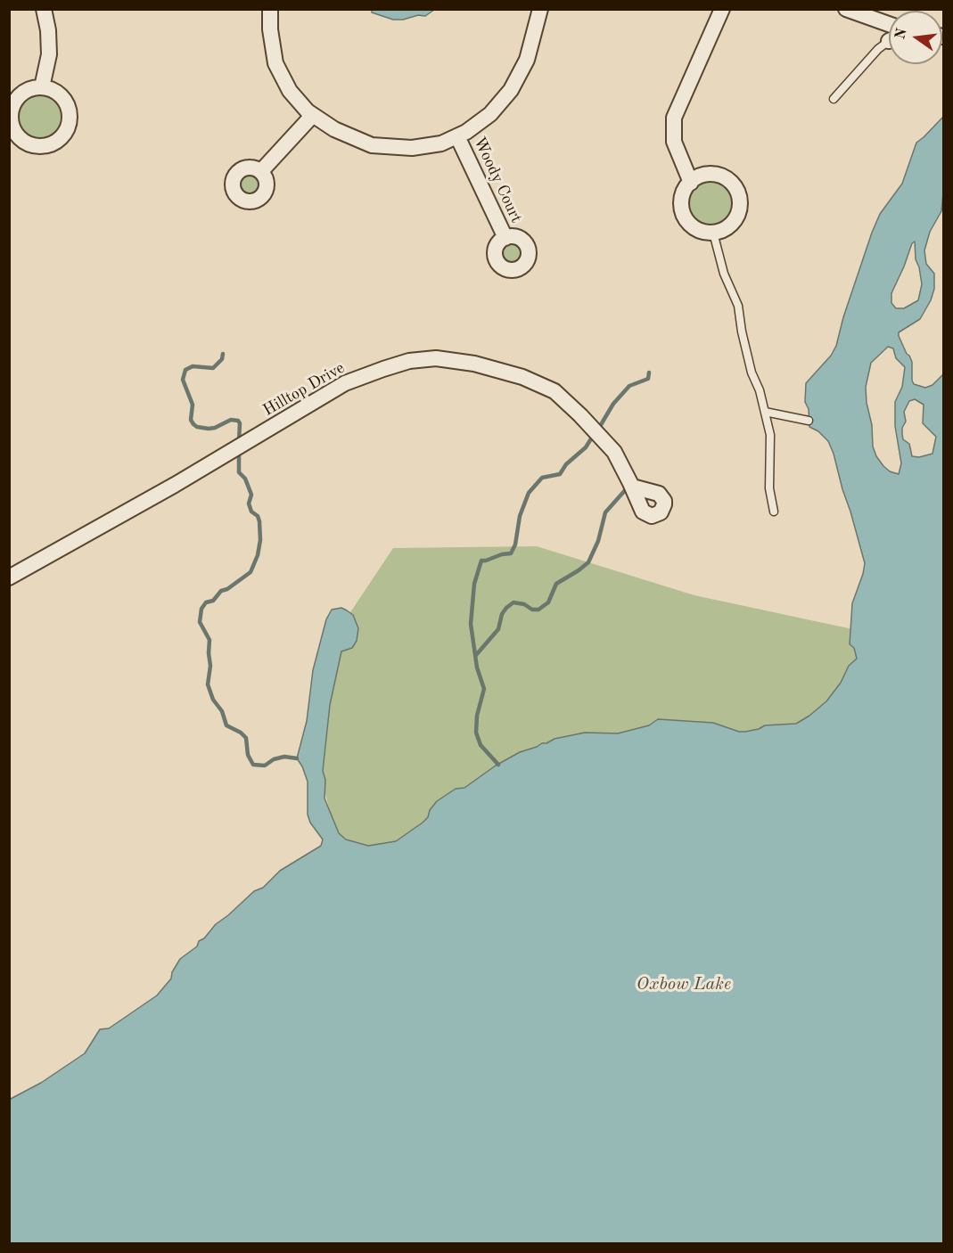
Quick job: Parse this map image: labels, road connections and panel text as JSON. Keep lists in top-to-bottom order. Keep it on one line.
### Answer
{"streets":{"street":["Woody Court","Hilltop Drive"]},"water":["Oxbow Lake"],"north":"left"}
